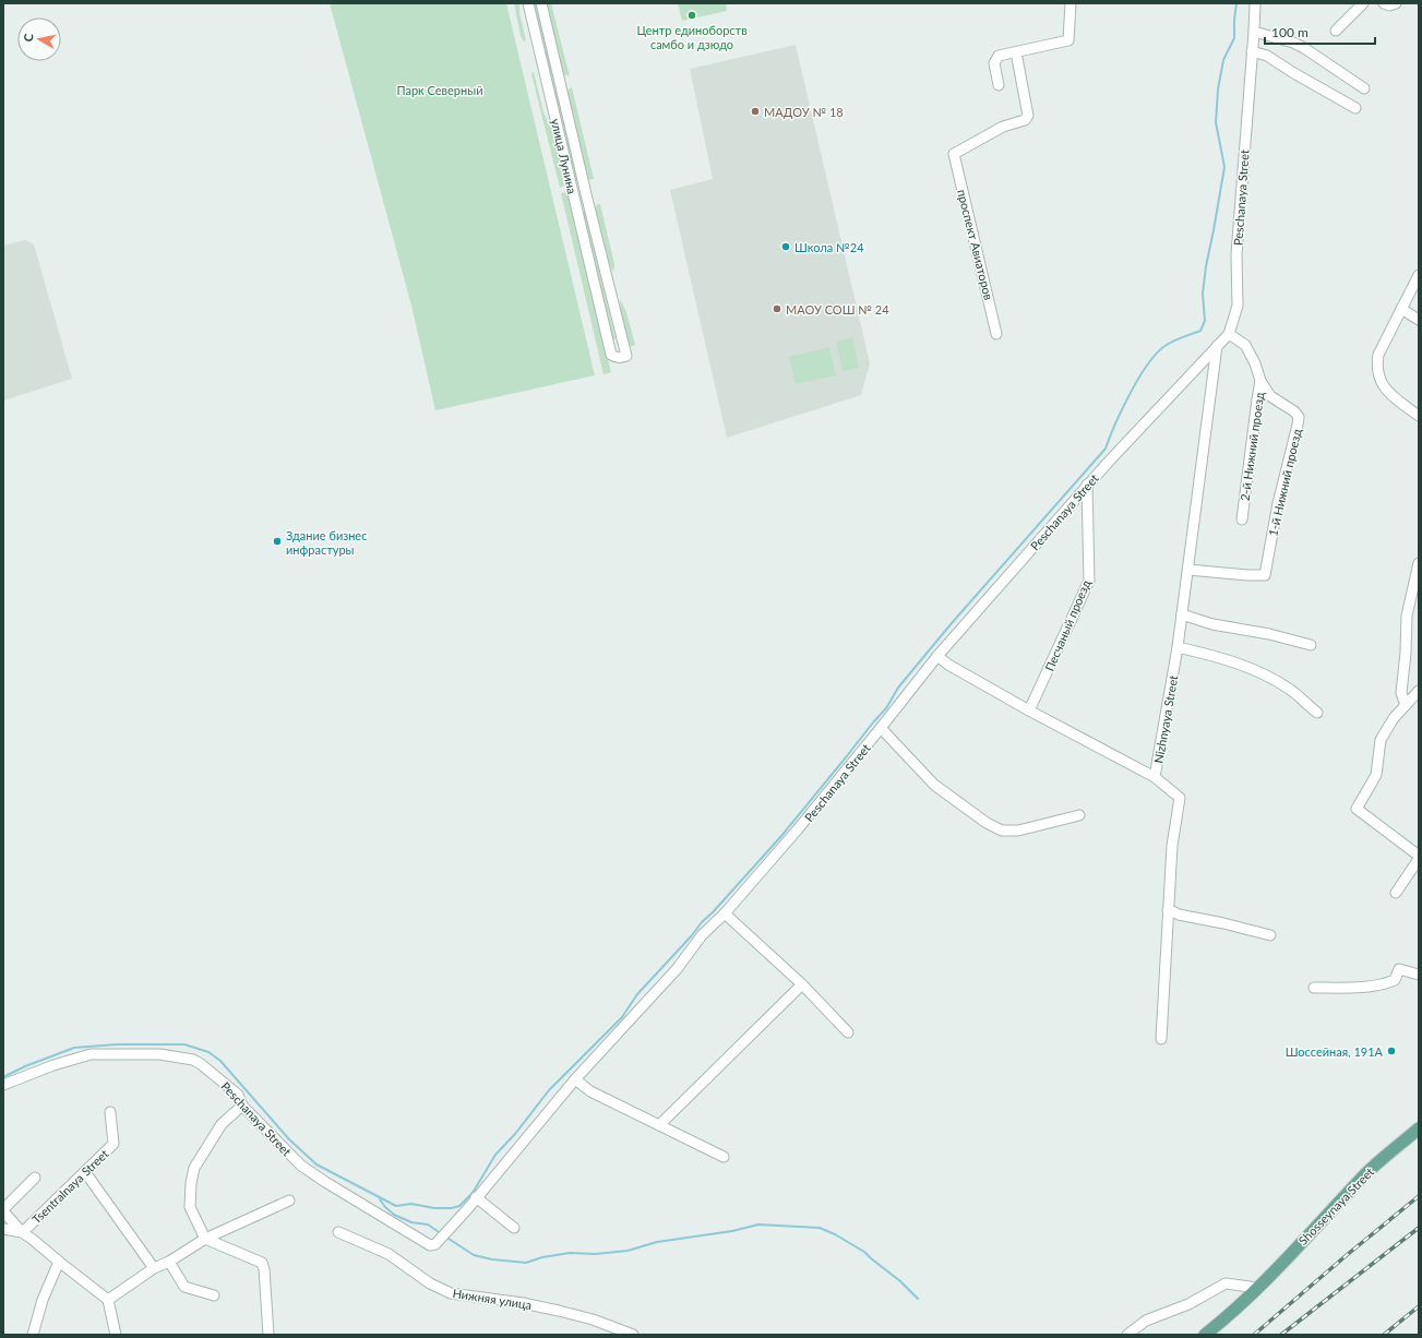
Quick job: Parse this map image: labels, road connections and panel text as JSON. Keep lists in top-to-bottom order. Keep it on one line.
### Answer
{"streets":{"main road":["Shosseynaya Street"],"street":["улица Лунина","Peschanaya Street","проспект Авиаторов","2-й Нижний проезд","1-й Нижний проезд","Песчаный проезд","Nizhnyaya Street","Tsentralnaya Street","Нижняя улица"]},"crossings":[["Peschanaya Street","2-й Нижний проезд"],["Peschanaya Street","Песчаный проезд"],["Peschanaya Street","Nizhnyaya Street"],["2-й Нижний проезд","1-й Нижний проезд"],["1-й Нижний проезд","Nizhnyaya Street"]],"parks":["Парк Северный"],"places":["Центр единоборств самбо и дзюдо","МАДОУ № 18","Школа №24","МАОУ СОШ № 24","Здание бизнес инфрастуры","Шоссейная, 191А"],"scale_bar":"100 m","north":"left"}
